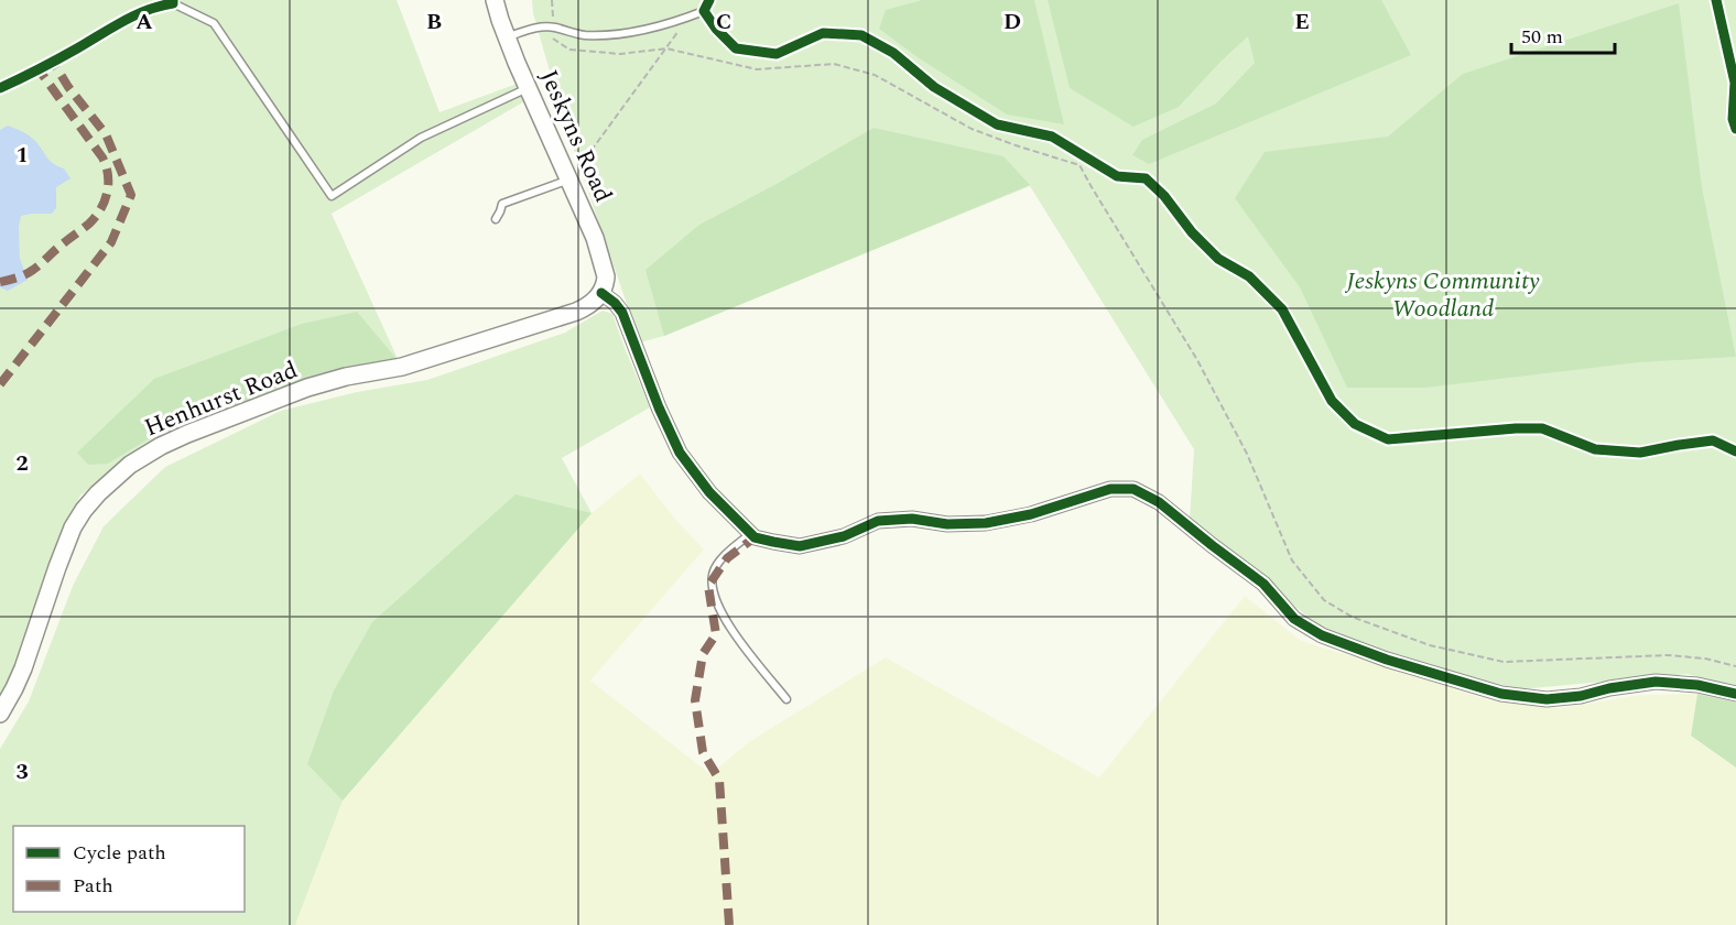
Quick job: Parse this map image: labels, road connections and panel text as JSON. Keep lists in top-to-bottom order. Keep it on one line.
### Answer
{"streets":{"street":["Jeskyns Road","Henhurst Road"]},"crossings":[["Jeskyns Road","Henhurst Road"]],"parks":["Jeskyns Community Woodland"],"legend":["Cycle path","Path"],"scale_bar":"50 m","grid":{"columns":["A","B","C","D","E"],"rows":["1","2","3"]}}
